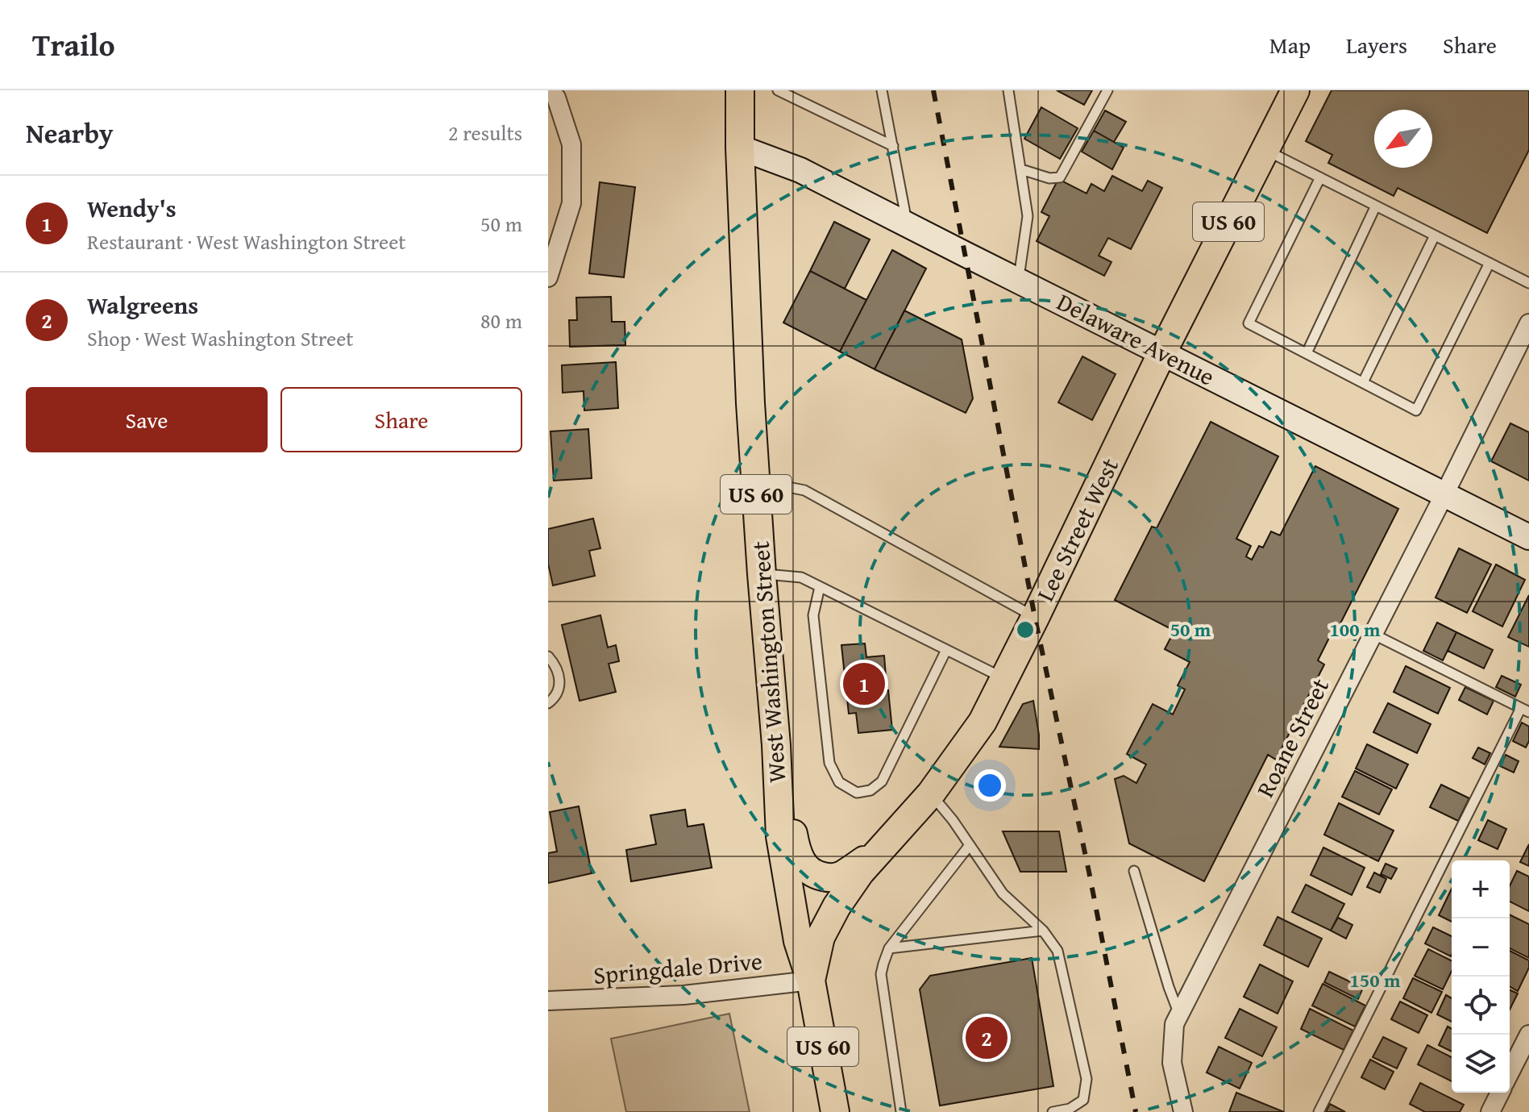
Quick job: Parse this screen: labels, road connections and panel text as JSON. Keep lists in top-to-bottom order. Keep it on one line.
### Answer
{"streets":{"main road":["US 60","Delaware Avenue","Lee Street West","West Washington Street"],"street":["Roane Street","Springdale Drive"]},"crossings":[["Delaware Avenue","Lee Street West"],["Delaware Avenue","West Washington Street"],["Delaware Avenue","Roane Street"],["Lee Street West","West Washington Street"],["Lee Street West","Springdale Drive"],["West Washington Street","Springdale Drive"]],"north":"bottom left","page":{"header":"Trailo","nav":["Map","Layers","Share"],"heading":["Nearby","2 results"],"list":[{"mark":"1","name":"Wendy's","note":"Restaurant · West Washington Street","value":"50 m"},{"mark":"2","name":"Walgreens","note":"Shop · West Washington Street","value":"80 m"}],"buttons":["Save","Share"],"pins":["1","2"],"map_buttons":["+","−"]},"rings":["50 m","100 m","150 m"]}
